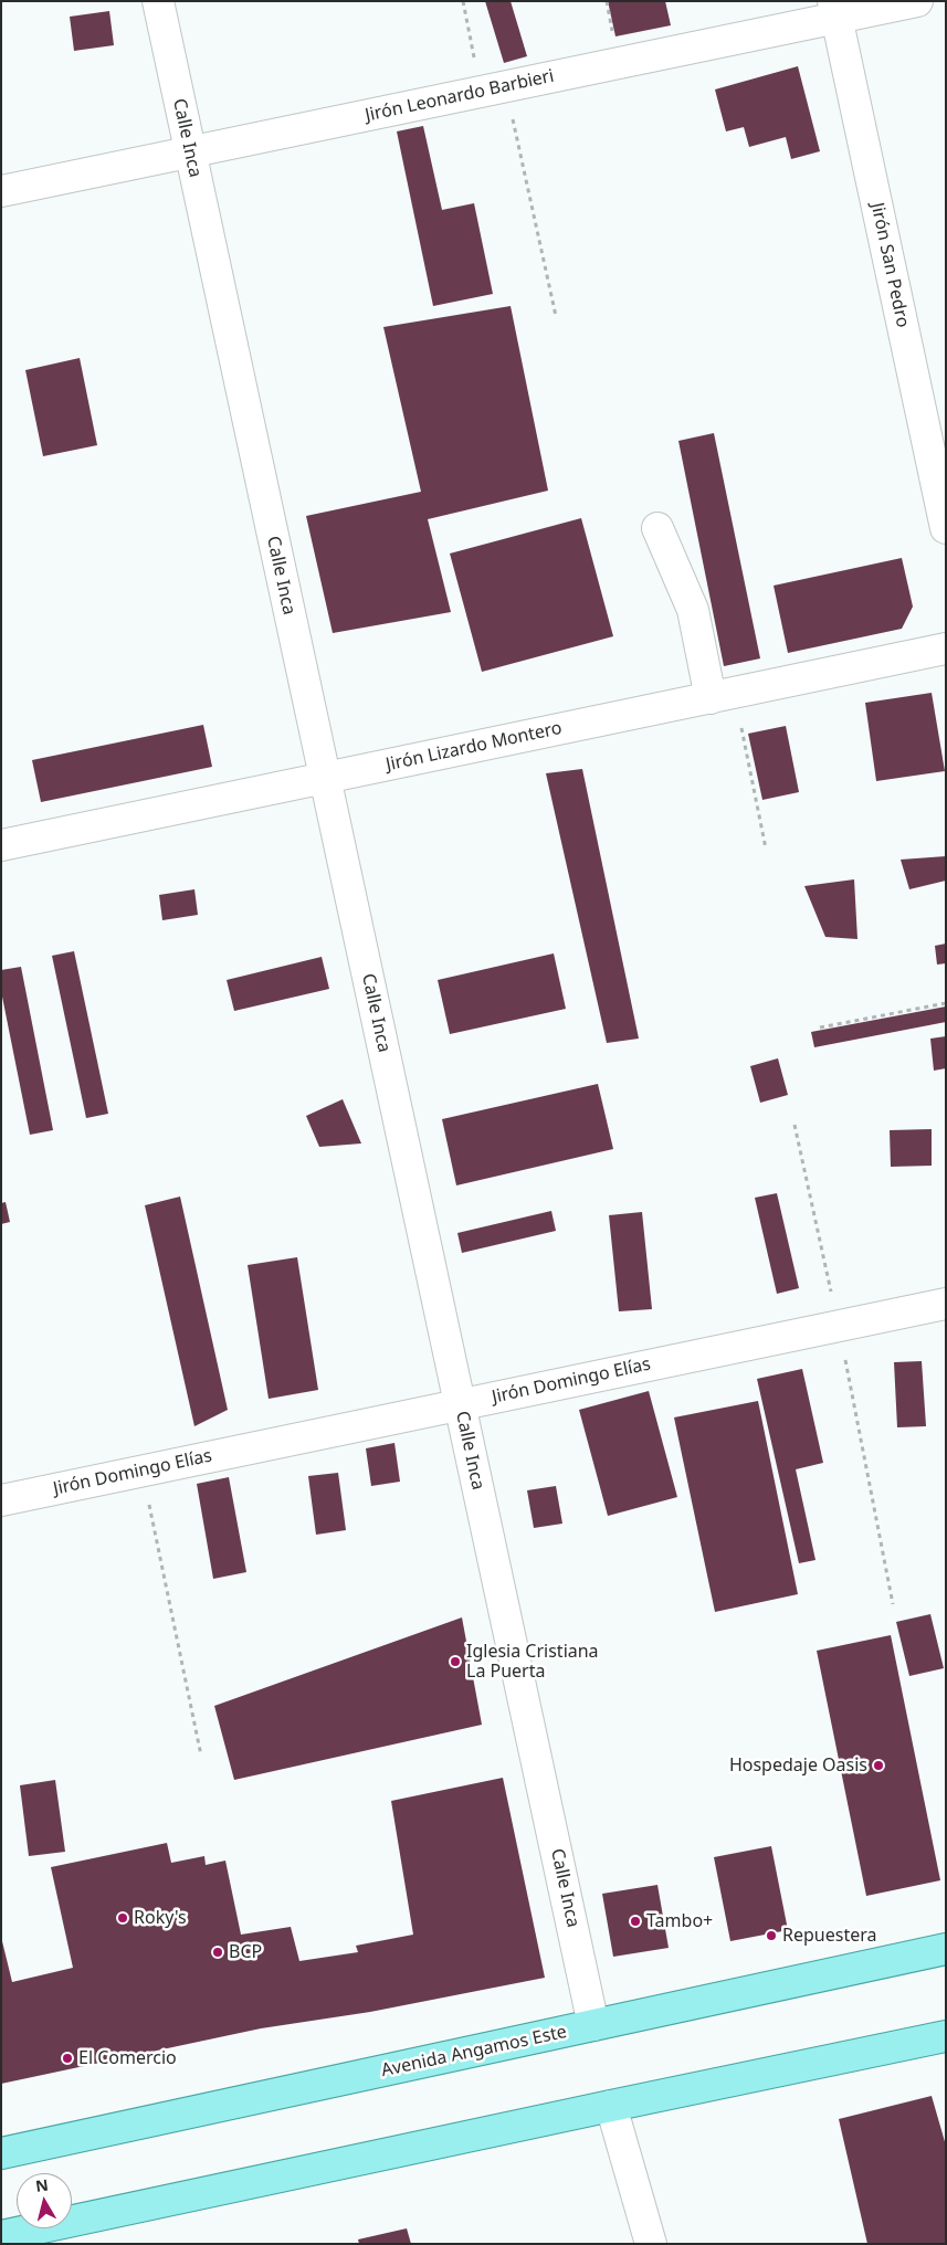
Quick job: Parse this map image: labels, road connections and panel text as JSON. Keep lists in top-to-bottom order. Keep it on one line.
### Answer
{"streets":{"main road":["Avenida Angamos Este"],"street":["Jirón Leonardo Barbieri","Calle Inca","Jirón San Pedro","Jirón Lizardo Montero","Jirón Domingo Elías"]},"crossings":[["Jirón Leonardo Barbieri","Calle Inca"],["Jirón Leonardo Barbieri","Jirón San Pedro"],["Calle Inca","Jirón Lizardo Montero"],["Calle Inca","Jirón Domingo Elías"],["Calle Inca","Avenida Angamos Este"]],"places":["Iglesia Cristiana La Puerta","Hospedaje Oasis","Roky's","Tambo+","Repuestera","BCP","El Comercio"],"north":"top"}
